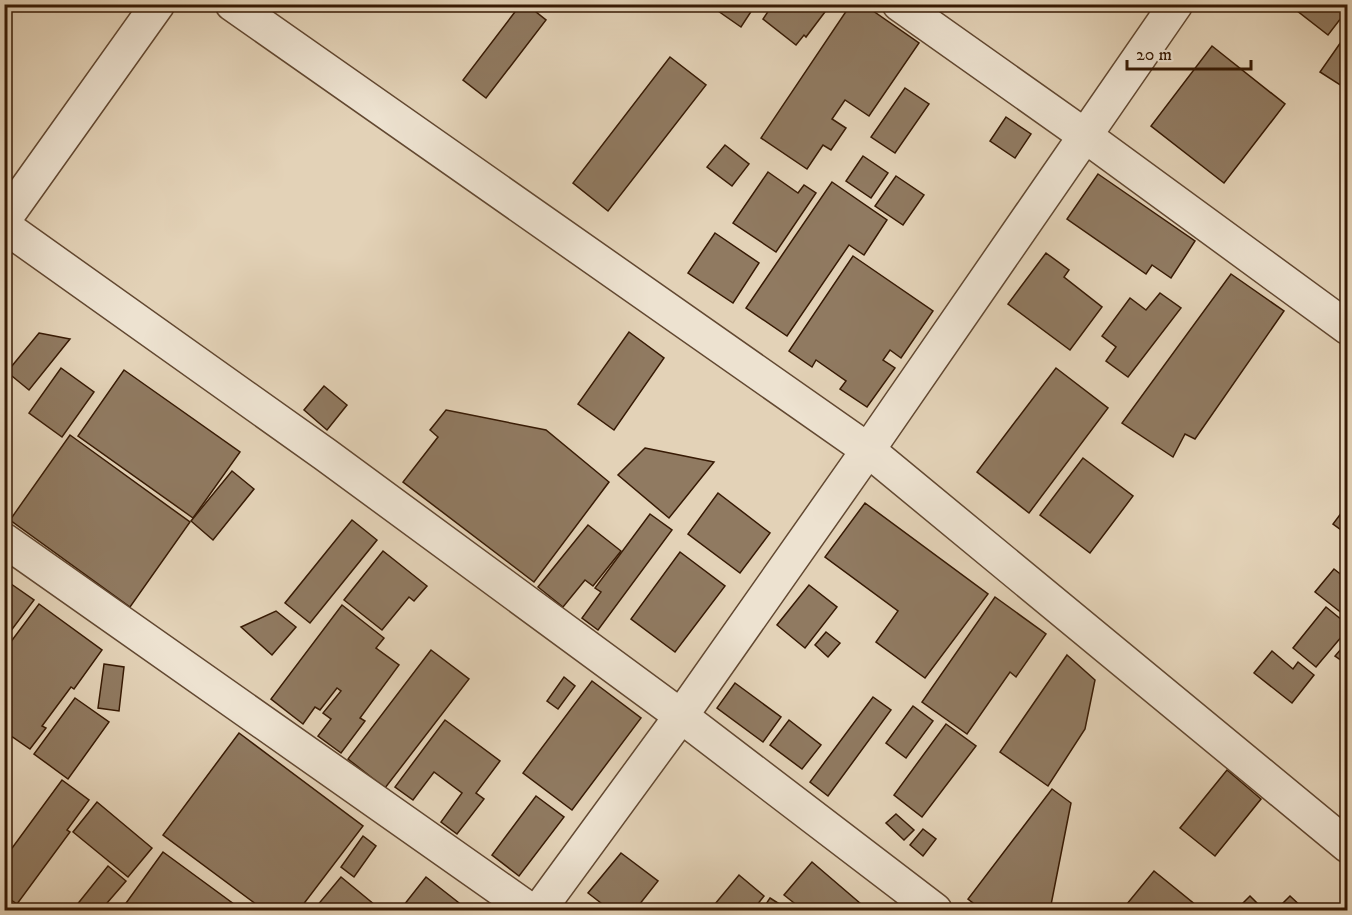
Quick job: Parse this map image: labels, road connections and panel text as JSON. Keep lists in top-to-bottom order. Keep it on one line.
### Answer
{"scale_bar":"20 m"}
